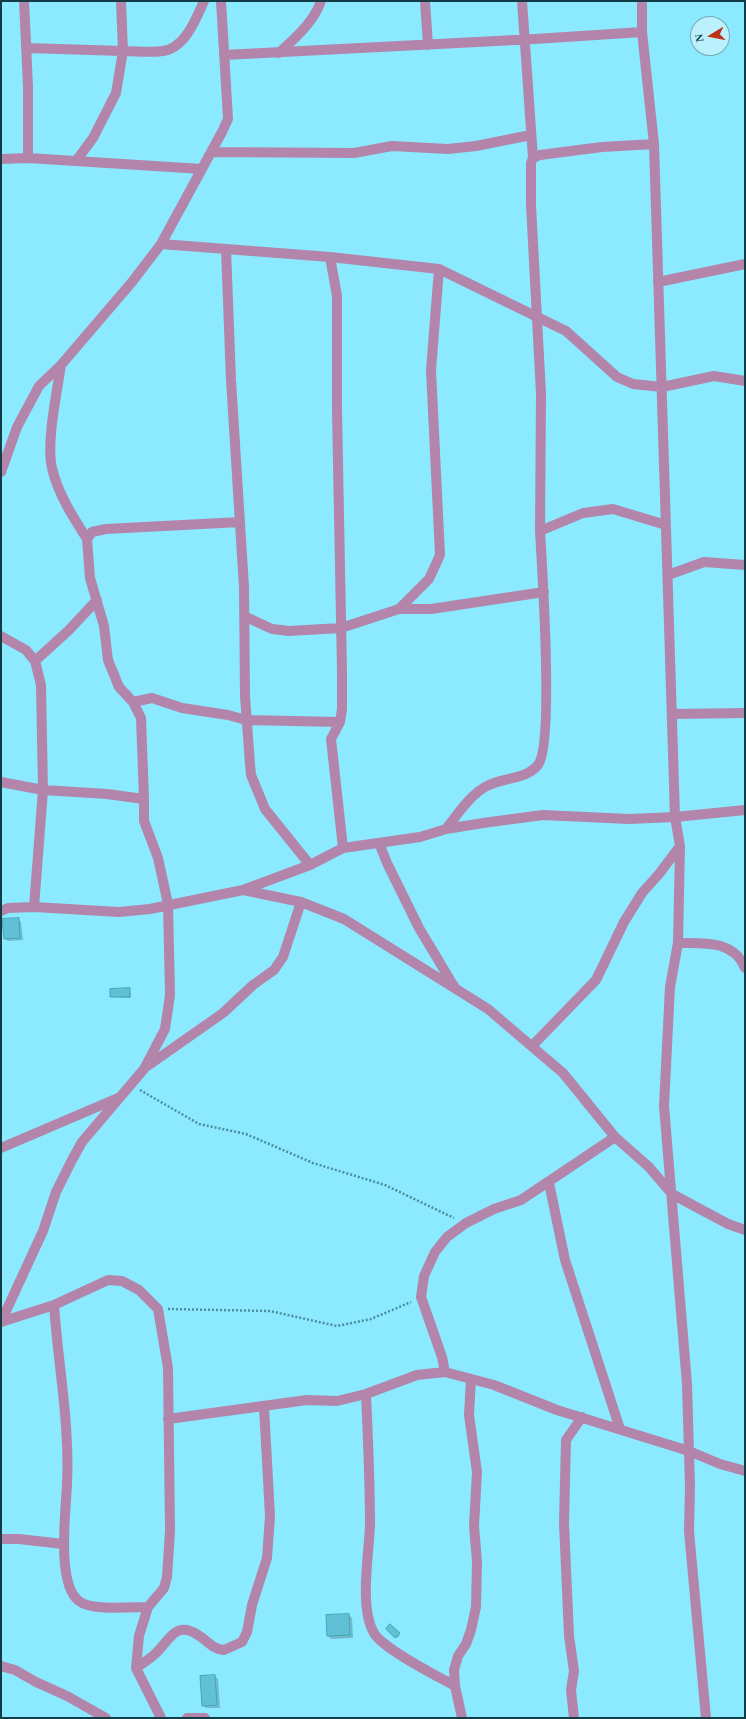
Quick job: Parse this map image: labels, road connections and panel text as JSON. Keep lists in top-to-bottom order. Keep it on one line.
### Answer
{"north":"left"}
